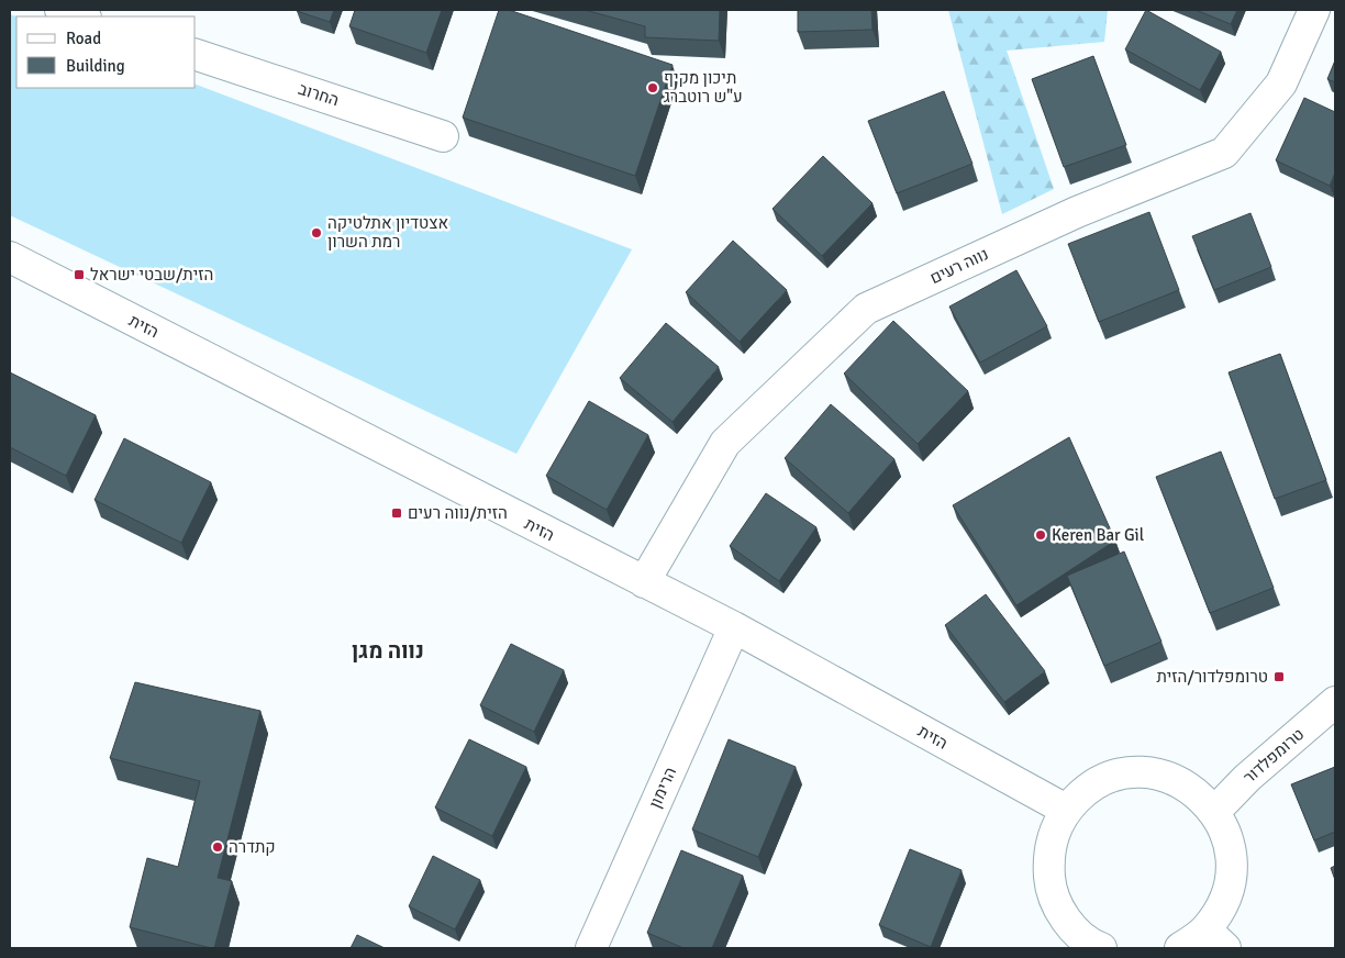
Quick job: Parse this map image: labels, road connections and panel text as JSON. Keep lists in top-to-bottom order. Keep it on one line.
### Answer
{"streets":{"street":["החרוב","נווה רעים","הזית","טרומפלדור","הרימון"]},"crossings":[["נווה רעים","הזית"],["הזית","הרימון"]],"districts":["נווה מגן"],"places":{"other":["תיכון מקיף ע\"ש רוטברג","אצטדיון אתלטיקה רמת השרון","Keren Bar Gil","קתדרה"],"transit":["הזית/שבטי ישראל","הזית/נווה רעים","טרומפלדור/הזית"]},"legend":["Road","Building"]}
